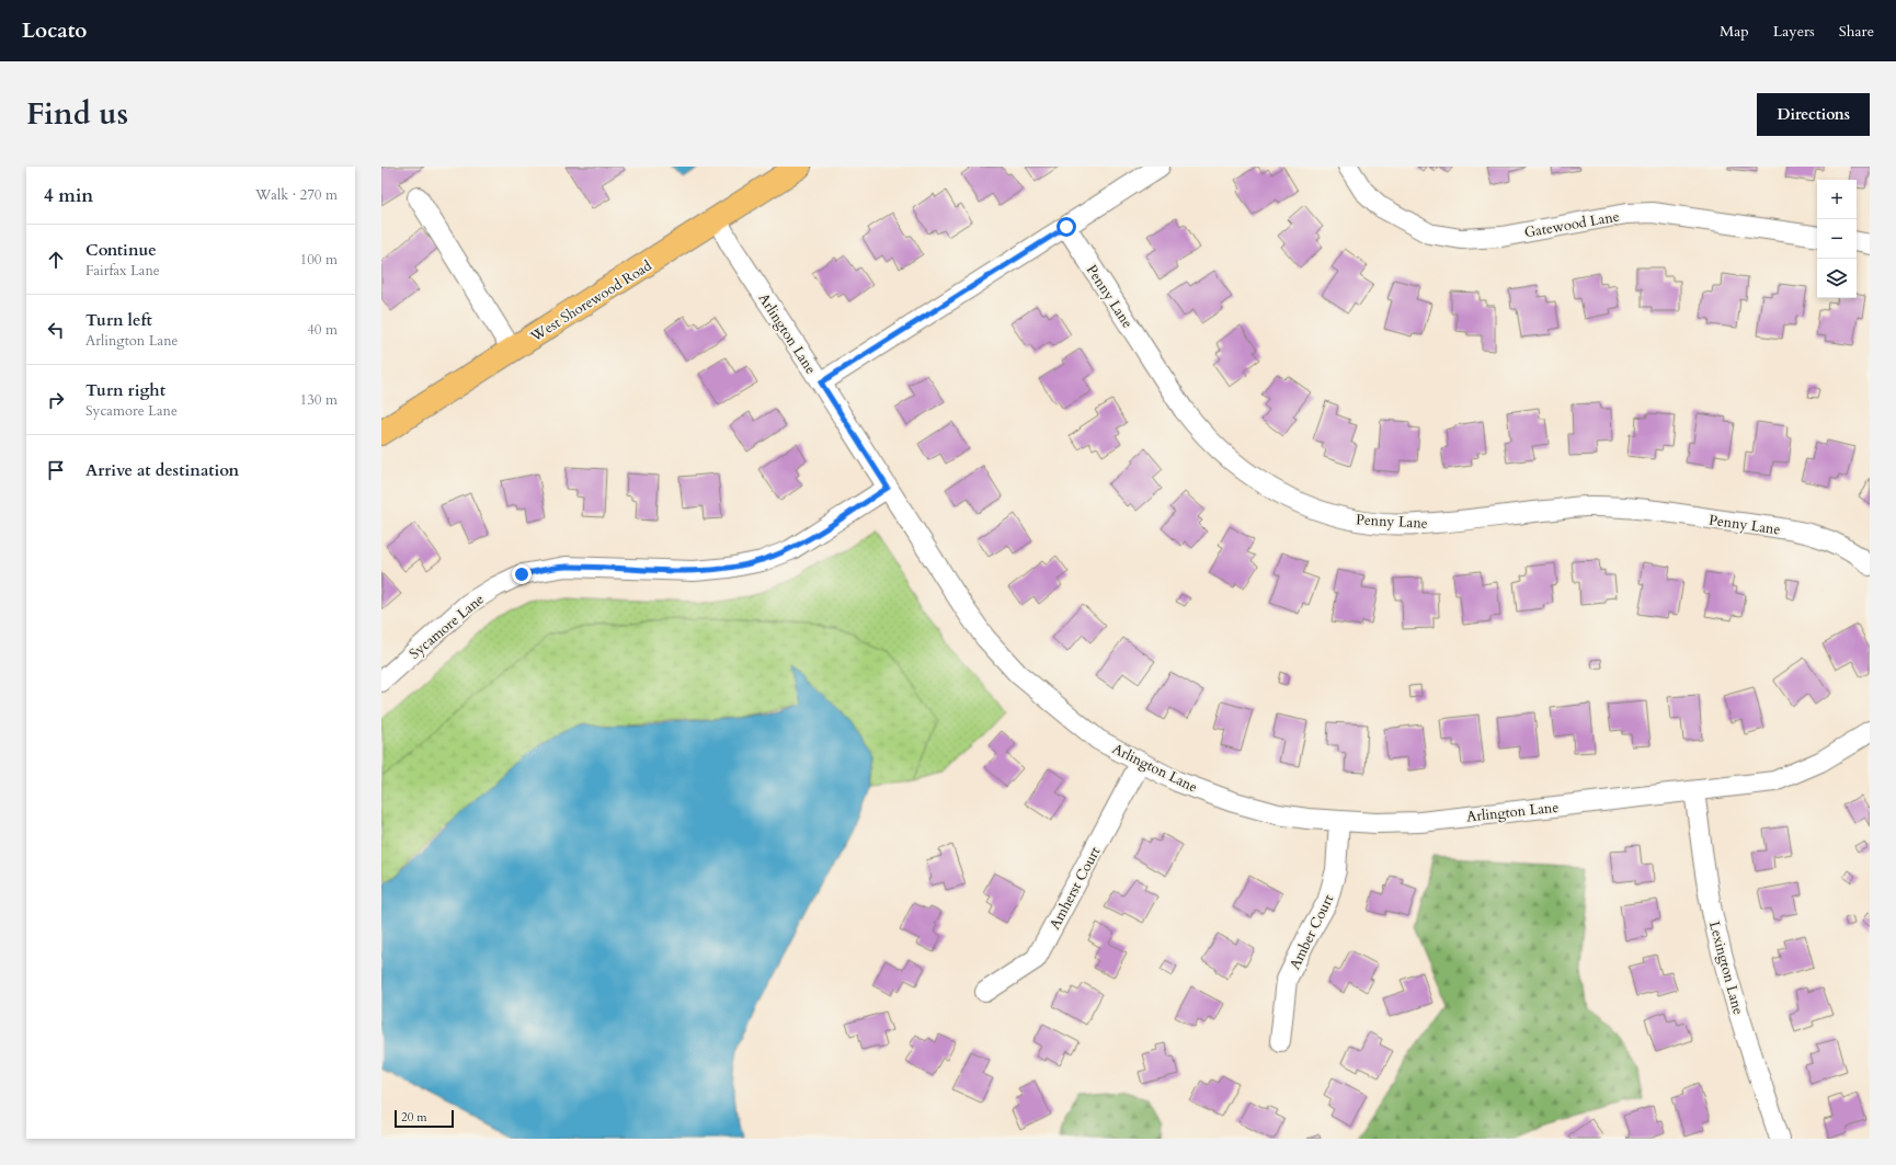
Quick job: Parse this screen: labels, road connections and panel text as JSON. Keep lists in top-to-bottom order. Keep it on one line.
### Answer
{"streets":{"main road":["West Shorewood Road"],"street":["Gatewood Lane","Penny Lane","Arlington Lane","Sycamore Lane","Amherst Court","Amber Court","Lexington Lane"]},"crossings":[["West Shorewood Road","Arlington Lane"],["Arlington Lane","Sycamore Lane"],["Arlington Lane","Amherst Court"],["Arlington Lane","Amber Court"],["Arlington Lane","Lexington Lane"]],"scale_bar":"20 m","page":{"header":"Locato","nav":["Map","Layers","Share"],"title":"Find us","buttons":"Directions","heading":["4 min","Walk · 270 m"],"map_buttons":["+","−"],"list":[["Continue","Fairfax Lane","100 m"],["Turn left","Arlington Lane","40 m"],["Turn right","Sycamore Lane","130 m"],"Arrive at destination"],"scale":"20 m"}}
